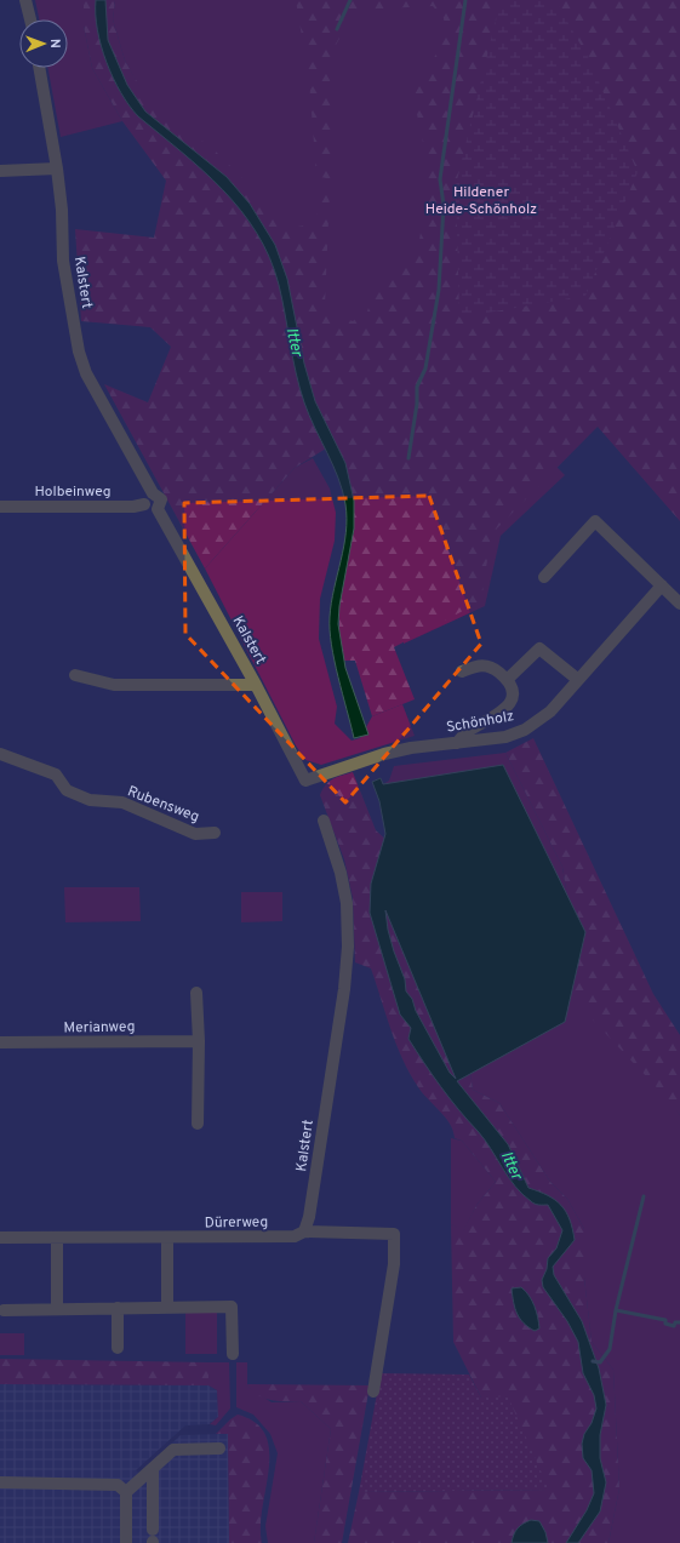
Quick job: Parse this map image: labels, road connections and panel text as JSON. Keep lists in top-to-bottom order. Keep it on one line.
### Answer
{"streets":{"street":["Kalstert","Holbeinweg","Schönholz","Rubensweg","Merianweg","Dürerweg"]},"crossings":[["Kalstert","Holbeinweg"],["Kalstert","Schönholz"],["Kalstert","Dürerweg"]],"water":["Itter"],"parks":["Hildener Heide-Schönholz"],"north":"right"}
